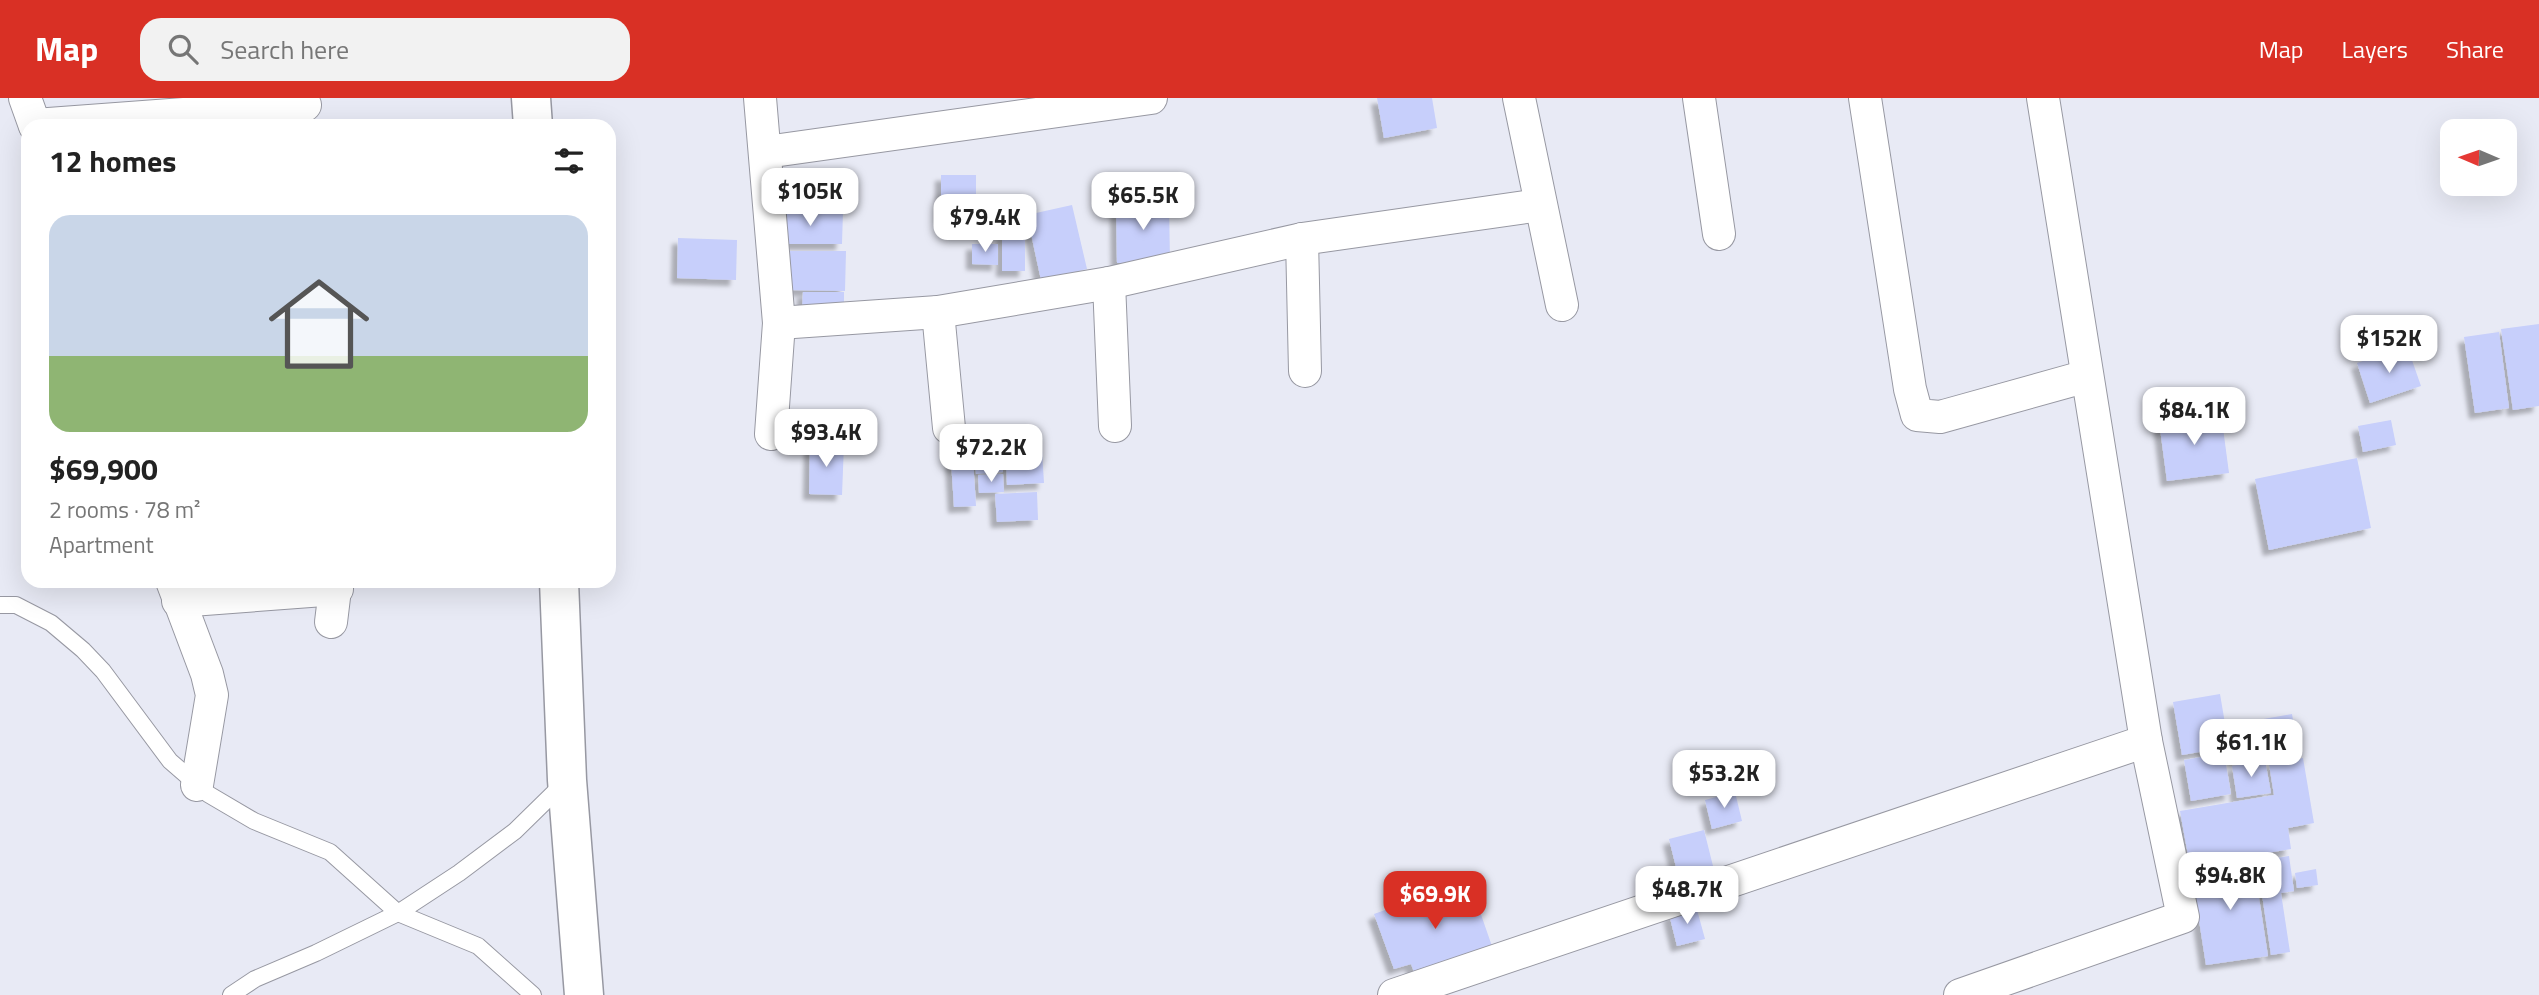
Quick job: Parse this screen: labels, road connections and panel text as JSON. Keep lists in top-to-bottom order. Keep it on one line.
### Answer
{"north":"left","page":{"header":"Map","search":"Search here","nav":["Map","Layers","Share"],"heading":"12 homes","price":["$105K","$65.5K","$79.4K","$152K","$84.1K","$93.4K","$72.2K","$61.1K","$53.2K","$94.8K","$48.7K","$69.9K"],"list":[{"name":"$69,900","note":"2 rooms · 78 m² · Apartment"}]}}
